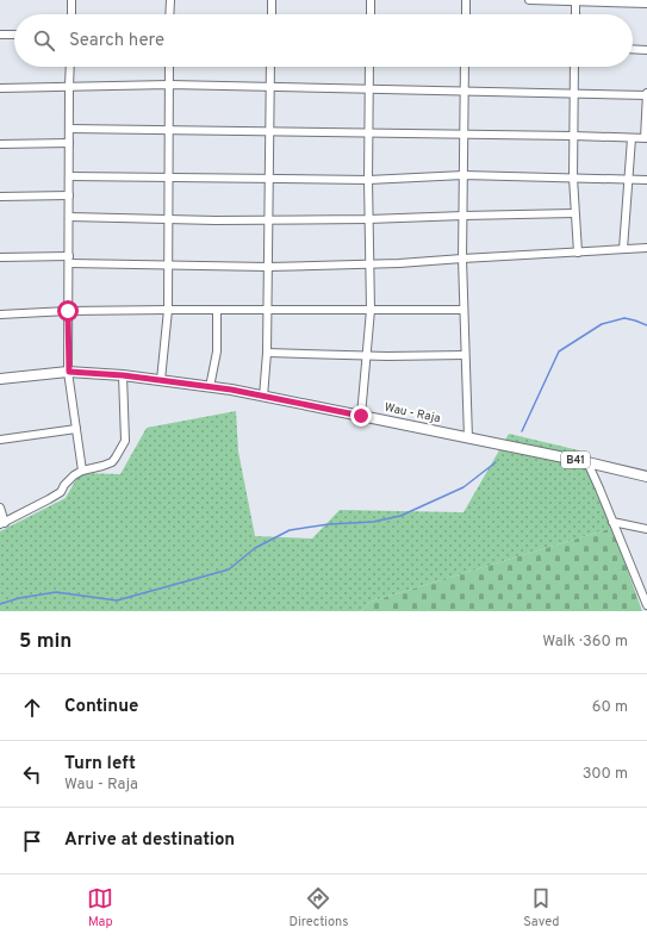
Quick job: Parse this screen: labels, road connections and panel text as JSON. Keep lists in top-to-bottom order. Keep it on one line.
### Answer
{"streets":{"main road":["Wau - Raja","B41"]},"page":{"search":"Search here","heading":["5 min","Walk · 360 m"],"list":[["Continue","60 m"],["Turn left","Wau - Raja","300 m"],"Arrive at destination"],"nav":["Map","Directions","Saved"]}}
